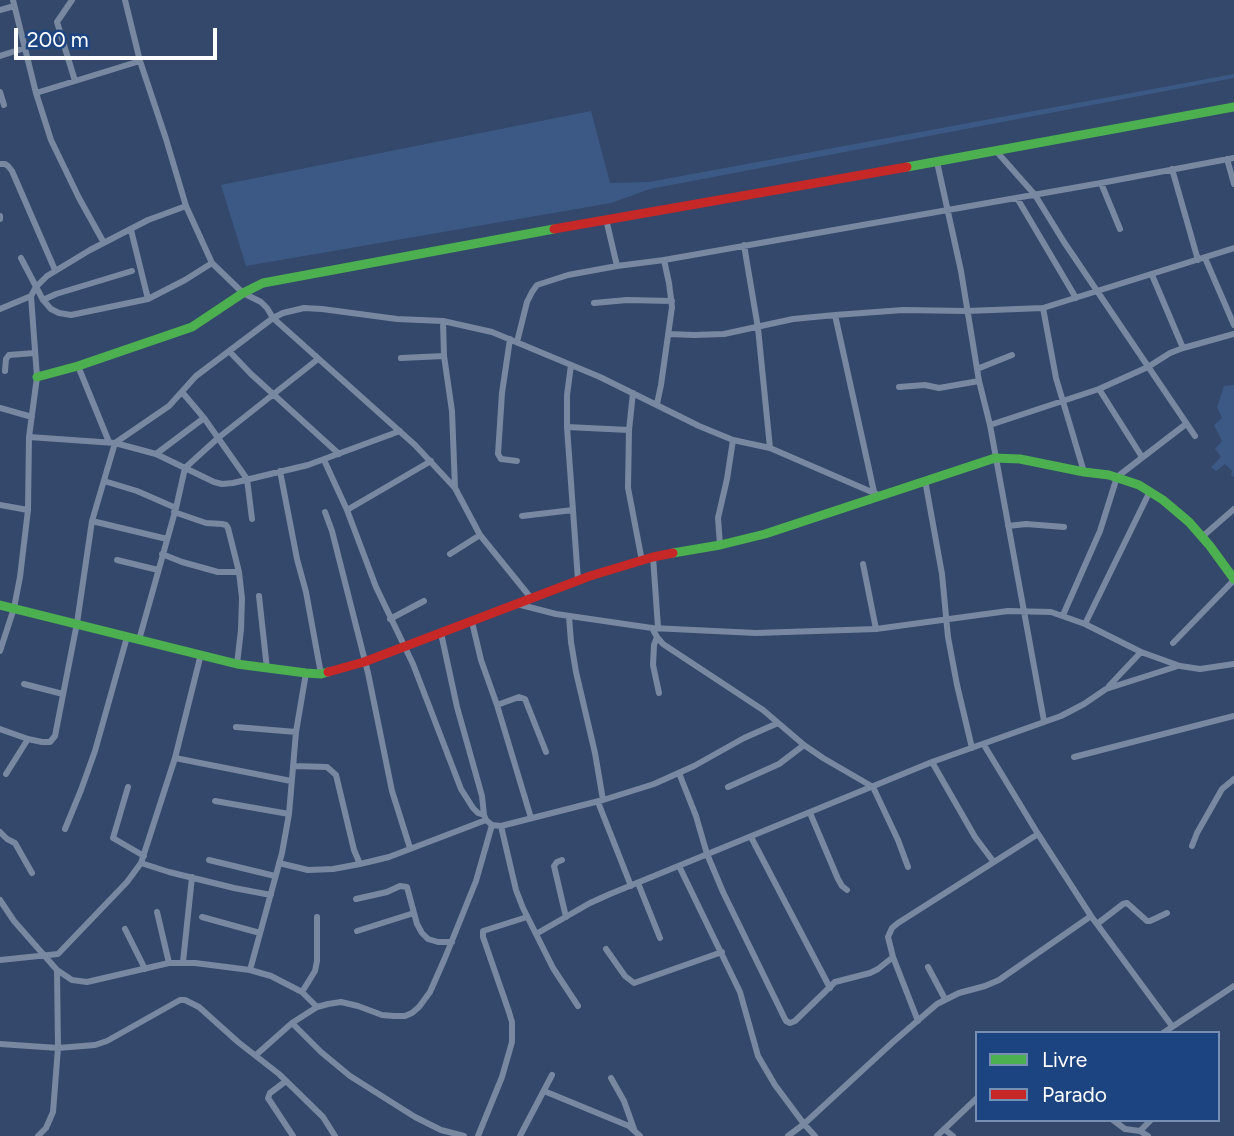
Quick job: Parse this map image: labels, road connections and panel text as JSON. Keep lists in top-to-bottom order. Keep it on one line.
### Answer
{"legend":["Livre","Parado"],"scale_bar":"200 m"}
